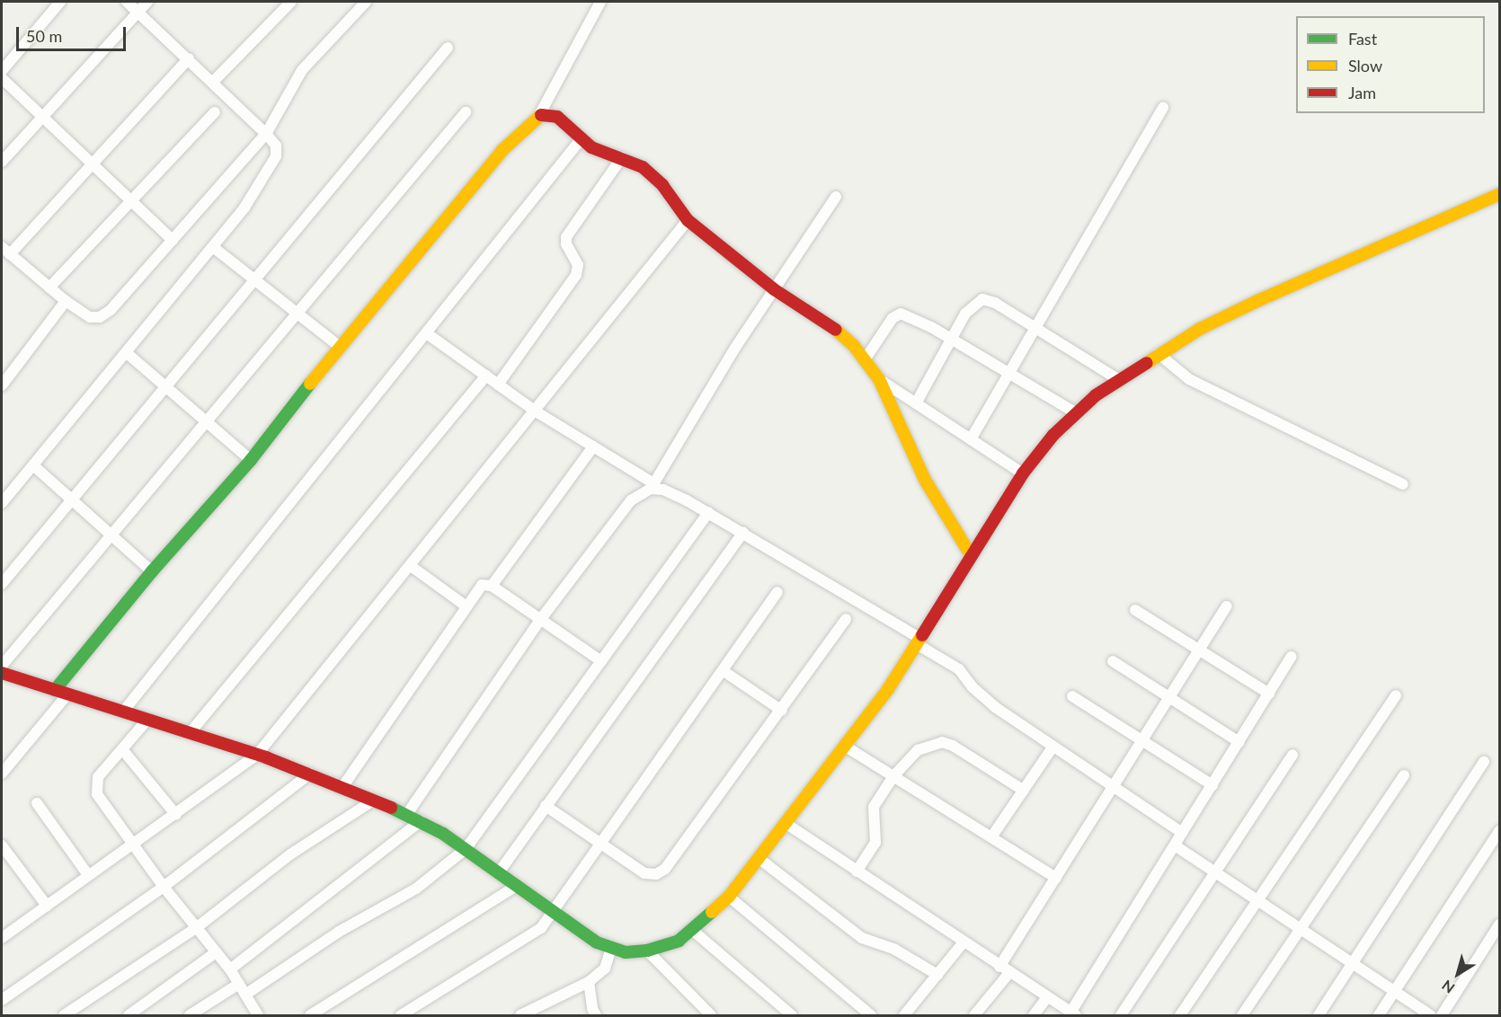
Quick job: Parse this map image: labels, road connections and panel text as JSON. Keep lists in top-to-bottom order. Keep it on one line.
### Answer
{"legend":["Fast","Slow","Jam"],"scale_bar":"50 m","north":"bottom left"}
